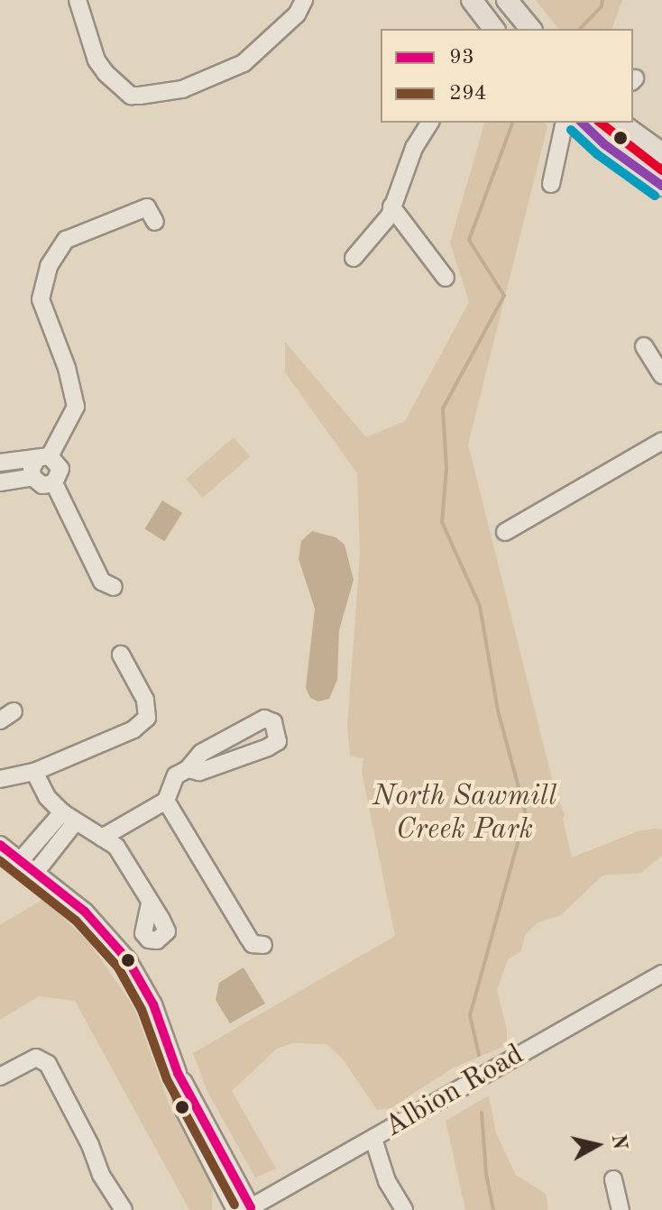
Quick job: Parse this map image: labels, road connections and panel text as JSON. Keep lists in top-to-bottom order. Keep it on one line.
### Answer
{"streets":{"street":["Albion Road"]},"parks":["North Sawmill Creek Park"],"lines":["transit line 93","transit line 294"],"legend":["93","294"],"north":"right"}
